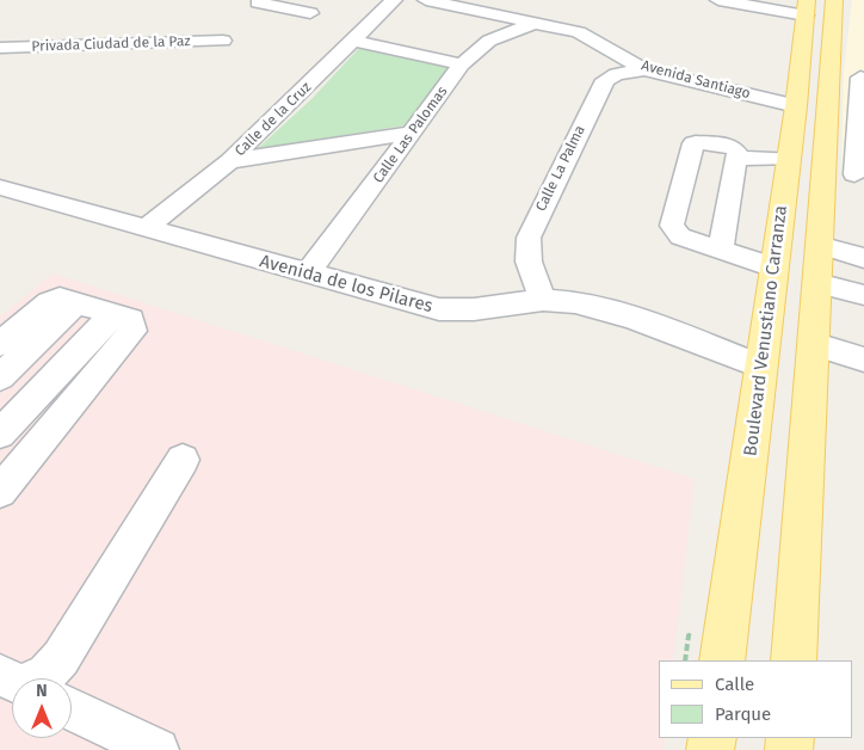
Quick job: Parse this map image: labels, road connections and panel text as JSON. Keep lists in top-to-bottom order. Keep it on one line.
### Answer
{"streets":{"main road":["Boulevard Venustiano Carranza"],"street":["Privada Ciudad de la Paz","Avenida Santiago","Calle de la Cruz","Calle Las Palomas","Calle La Palma","Avenida de los Pilares"]},"crossings":[["Avenida Santiago","Calle Las Palomas"],["Avenida Santiago","Calle La Palma"],["Avenida Santiago","Boulevard Venustiano Carranza"],["Calle de la Cruz","Avenida de los Pilares"],["Calle Las Palomas","Avenida de los Pilares"],["Calle La Palma","Avenida de los Pilares"],["Avenida de los Pilares","Boulevard Venustiano Carranza"]],"legend":["Calle","Parque"],"north":"top"}
